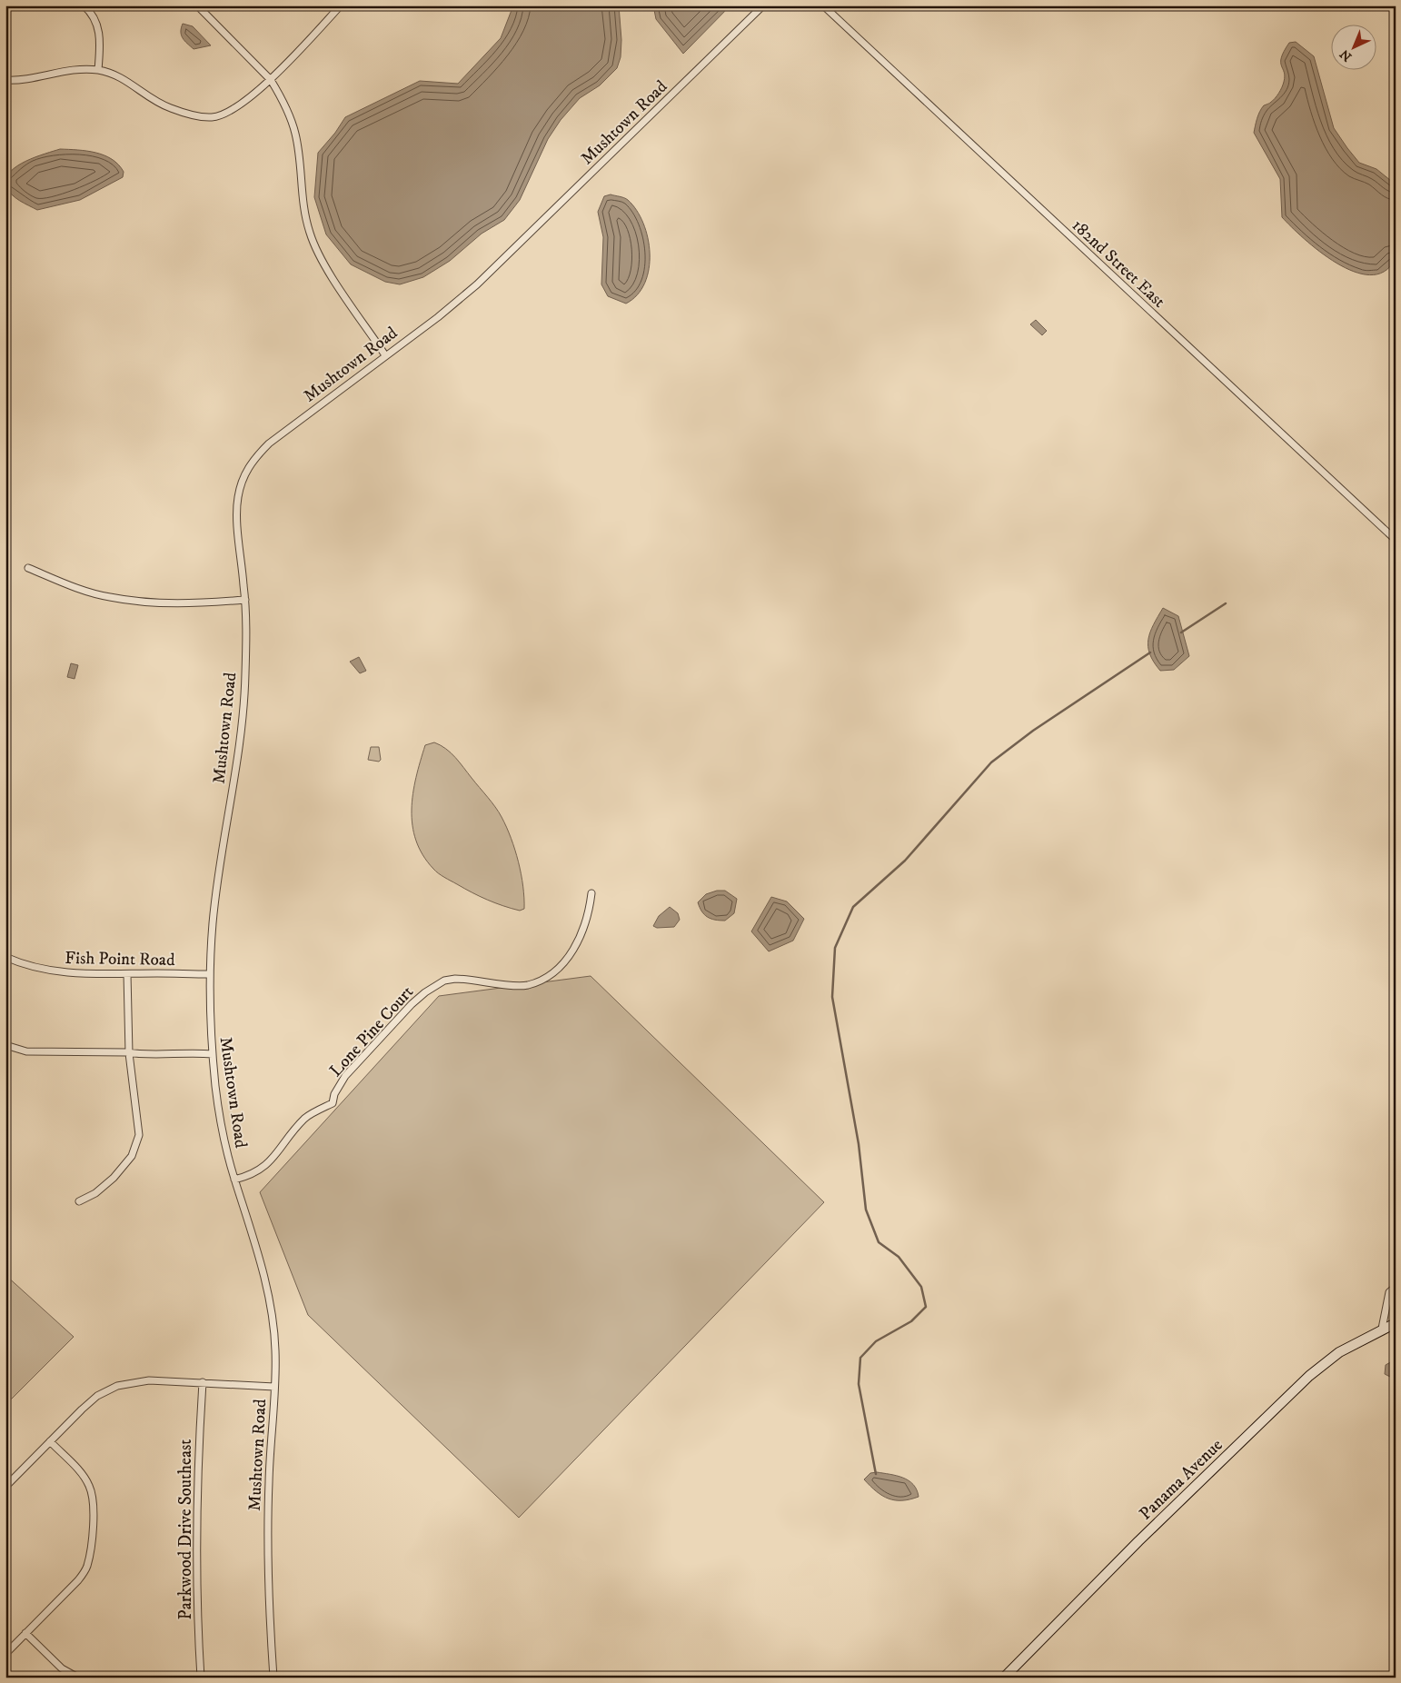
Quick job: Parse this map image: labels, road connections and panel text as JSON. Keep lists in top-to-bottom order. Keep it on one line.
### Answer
{"streets":{"main road":["Panama Avenue"],"street":["Mushtown Road","182nd Street East","Fish Point Road","Lone Pine Court","Parkwood Drive Southeast"]},"crossings":[["Mushtown Road","Fish Point Road"],["Mushtown Road","Lone Pine Court"]],"north":"bottom left"}
